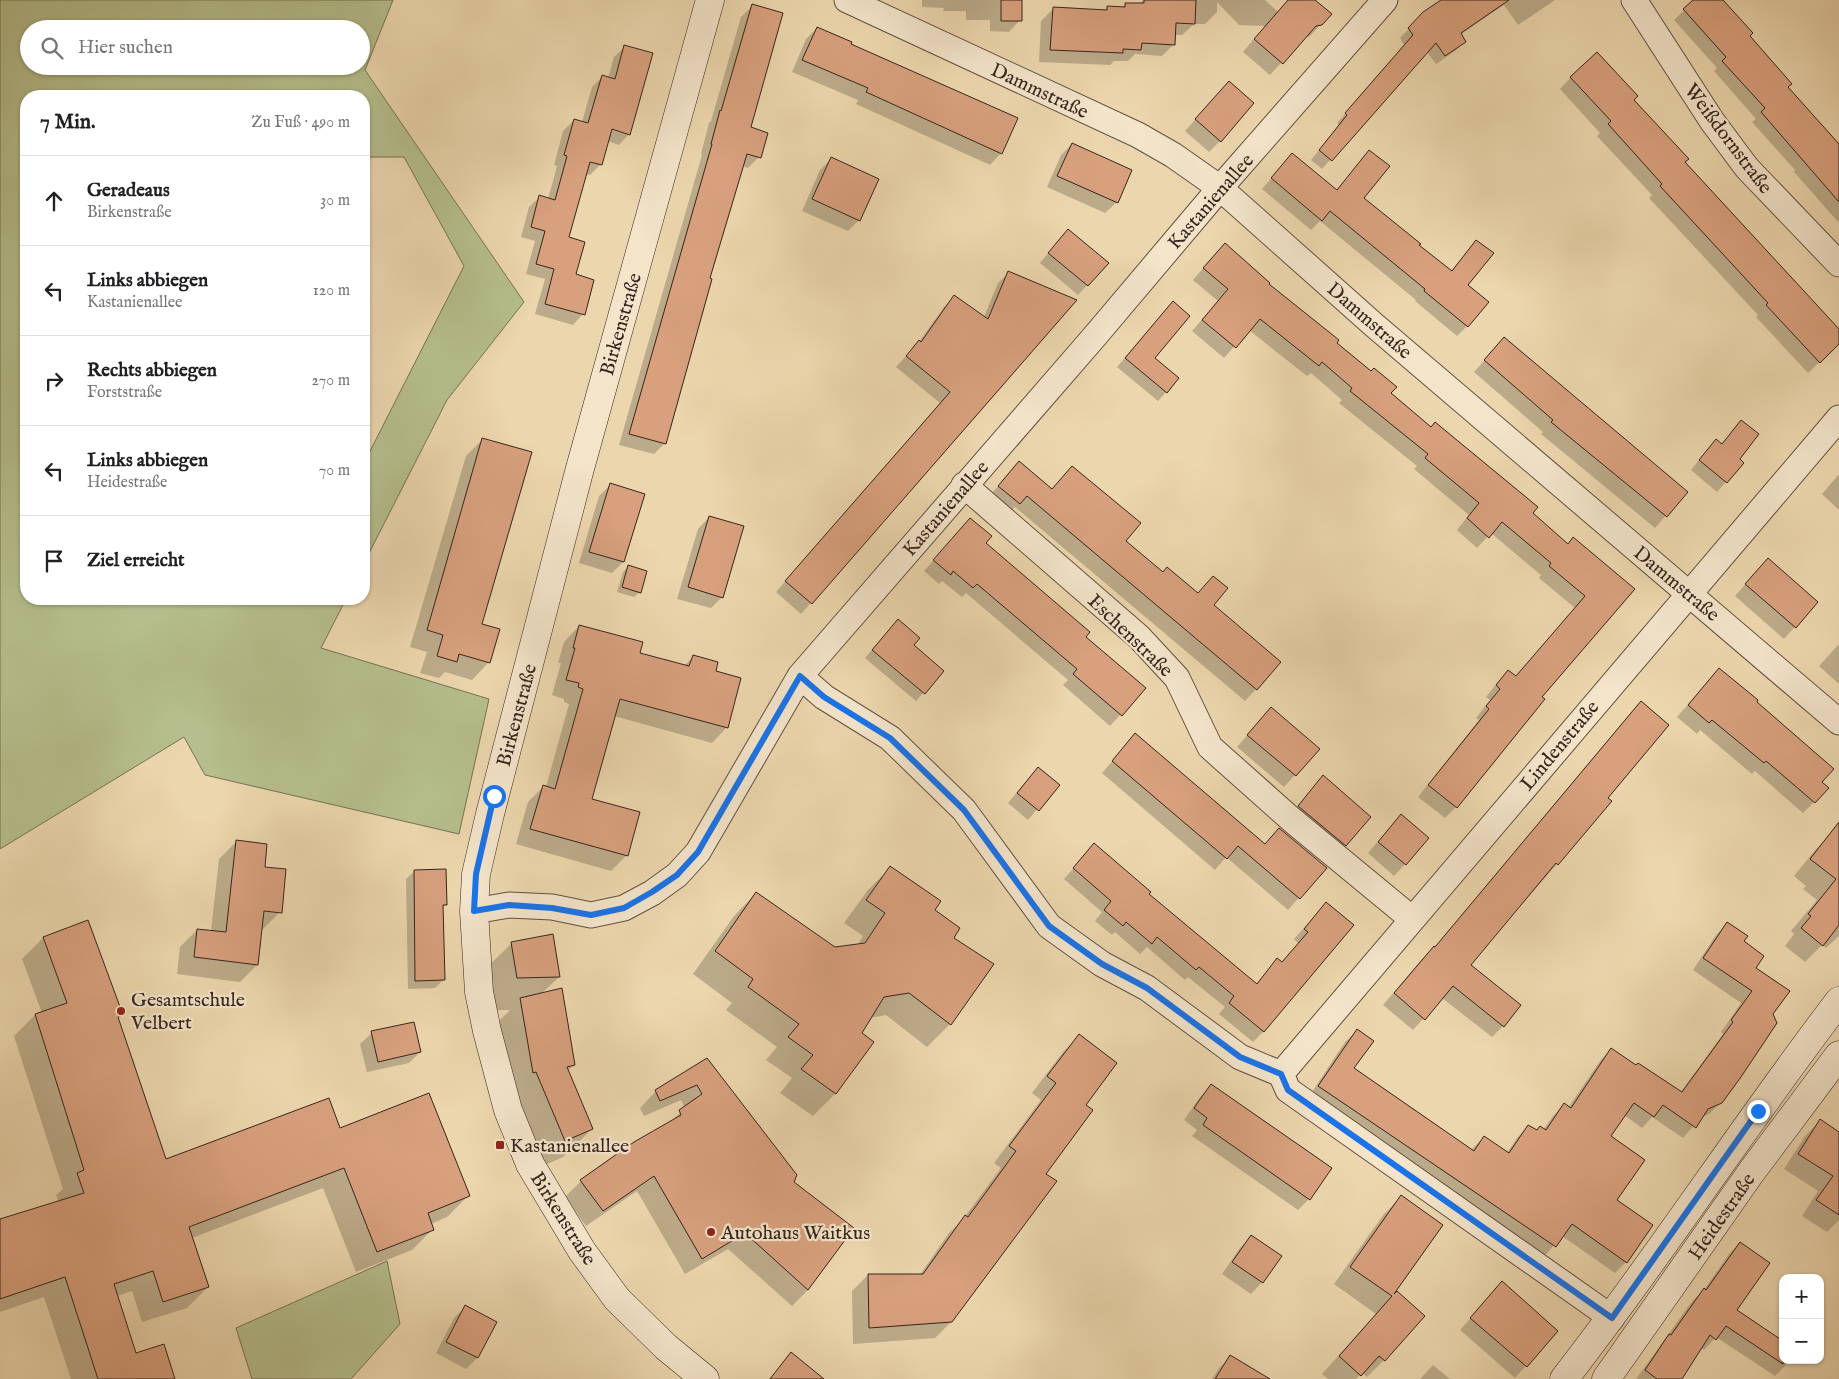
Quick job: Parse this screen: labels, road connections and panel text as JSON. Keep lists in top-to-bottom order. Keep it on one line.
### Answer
{"streets":{"street":["Dammstraße","Weißdornstraße","Kastanienallee","Birkenstraße","Eschenstraße","Lindenstraße","Heidestraße"]},"crossings":[["Dammstraße","Kastanienallee"],["Dammstraße","Lindenstraße"],["Kastanienallee","Birkenstraße"],["Kastanienallee","Eschenstraße"],["Eschenstraße","Lindenstraße"]],"places":{"other":["Gesamtschule Velbert","Autohaus Waitkus"],"transit":["Kastanienallee"]},"page":{"search":"Hier suchen","heading":["7 Min.","Zu Fuß · 490 m"],"list":[["Geradeaus","Birkenstraße","30 m"],["Links abbiegen","Kastanienallee","120 m"],["Rechts abbiegen","Forststraße","270 m"],["Links abbiegen","Heidestraße","70 m"],"Ziel erreicht"],"map_buttons":["+","−"]}}
